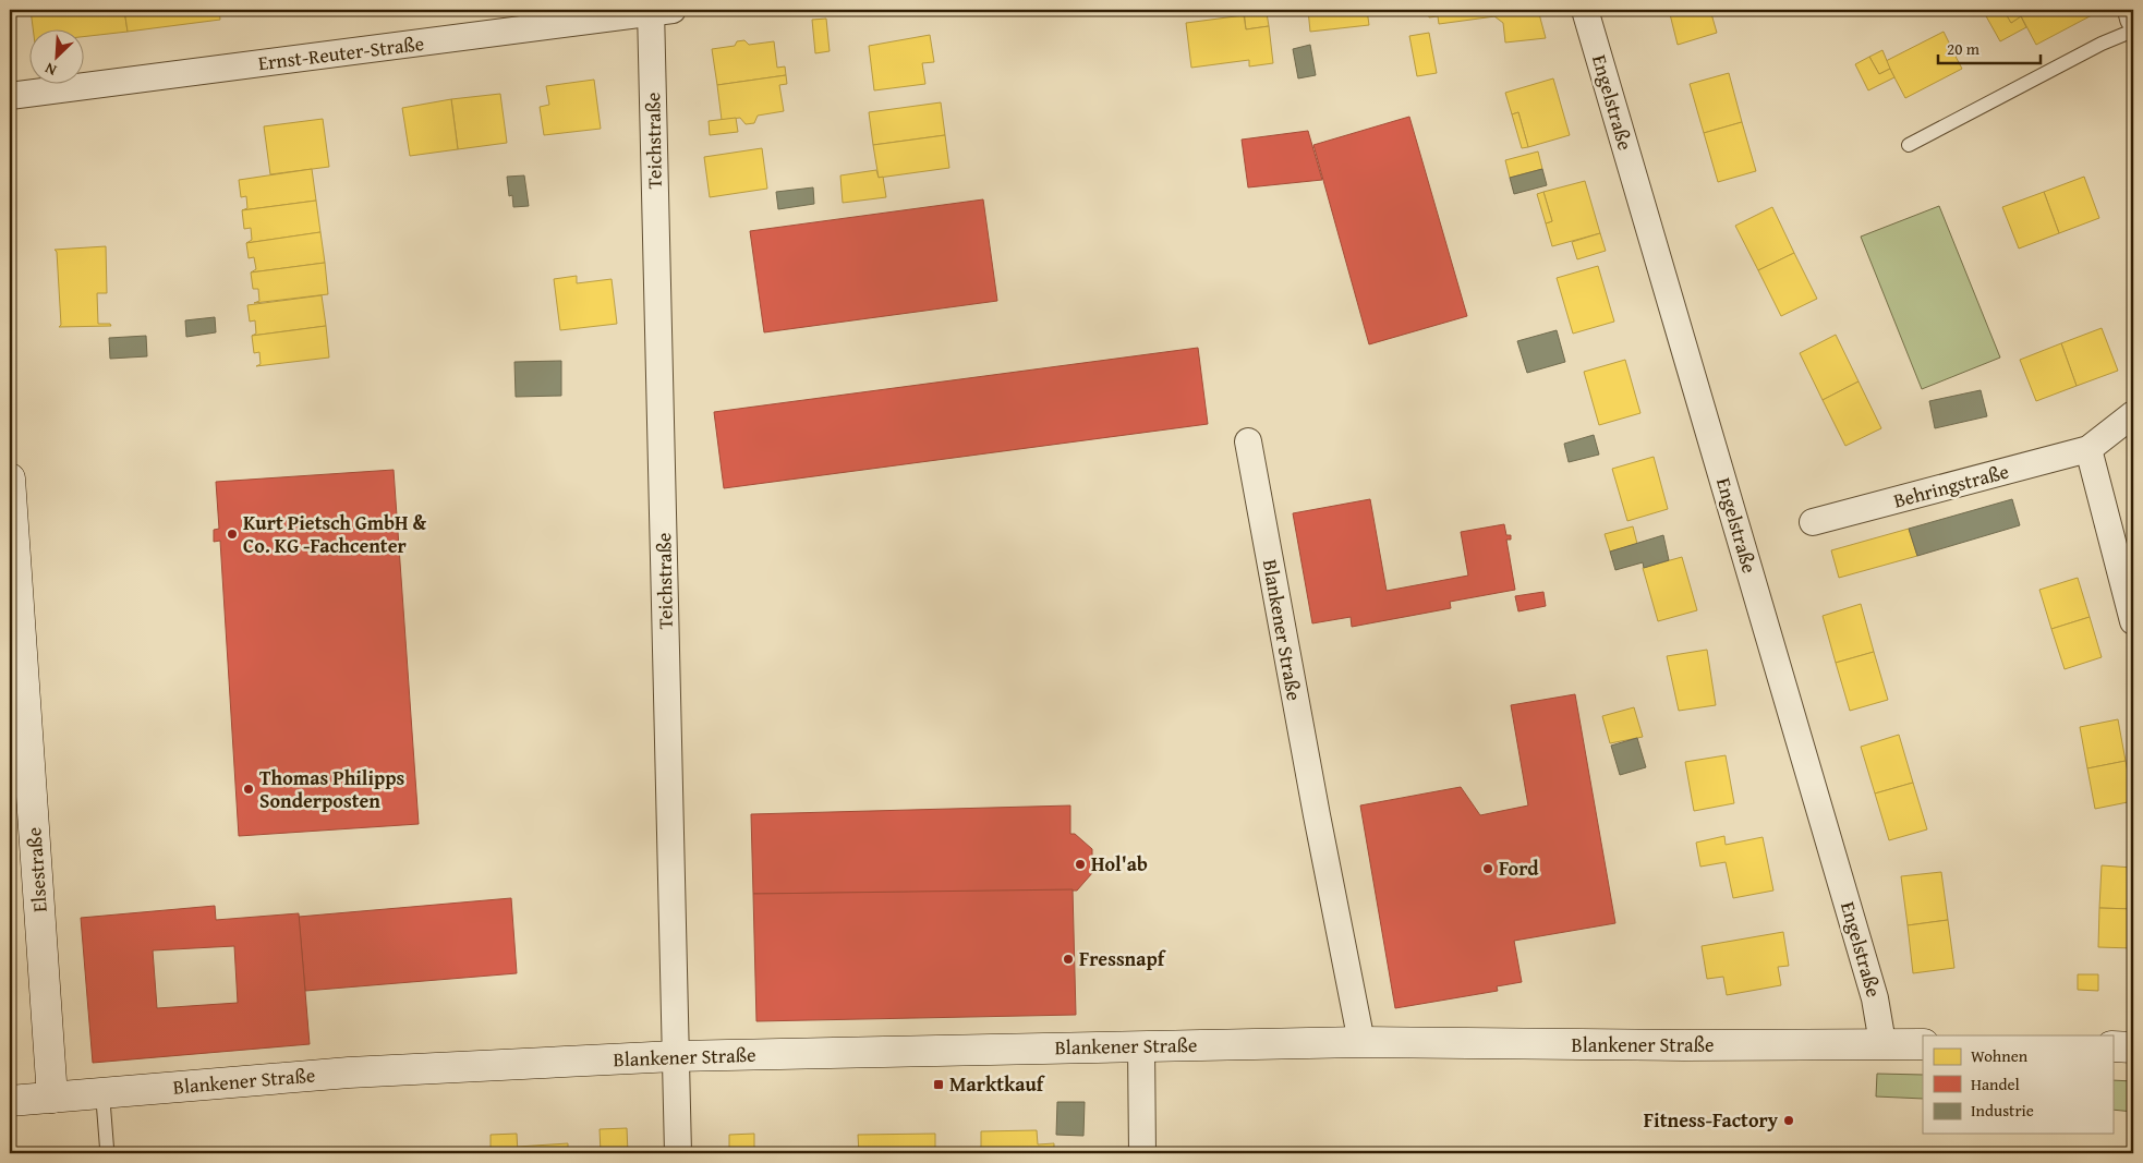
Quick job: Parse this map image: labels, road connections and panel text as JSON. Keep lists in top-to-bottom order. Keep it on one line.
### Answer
{"streets":{"main road":["Blankener Straße","Elsestraße"],"street":["Ernst-Reuter-Straße","Engelstraße","Teichstraße","Behringstraße"]},"crossings":[["Ernst-Reuter-Straße","Teichstraße"],["Engelstraße","Blankener Straße"],["Teichstraße","Blankener Straße"],["Blankener Straße","Elsestraße"]],"places":{"other":["Kurt Pietsch GmbH & Co. KG -Fachcenter","Thomas Philipps Sonderposten","Hol'ab","Ford","Fressnapf","Fitness-Factory"],"transit":["Marktkauf"]},"legend":["Wohnen","Handel","Industrie"],"scale_bar":"20 m","north":"bottom left"}
